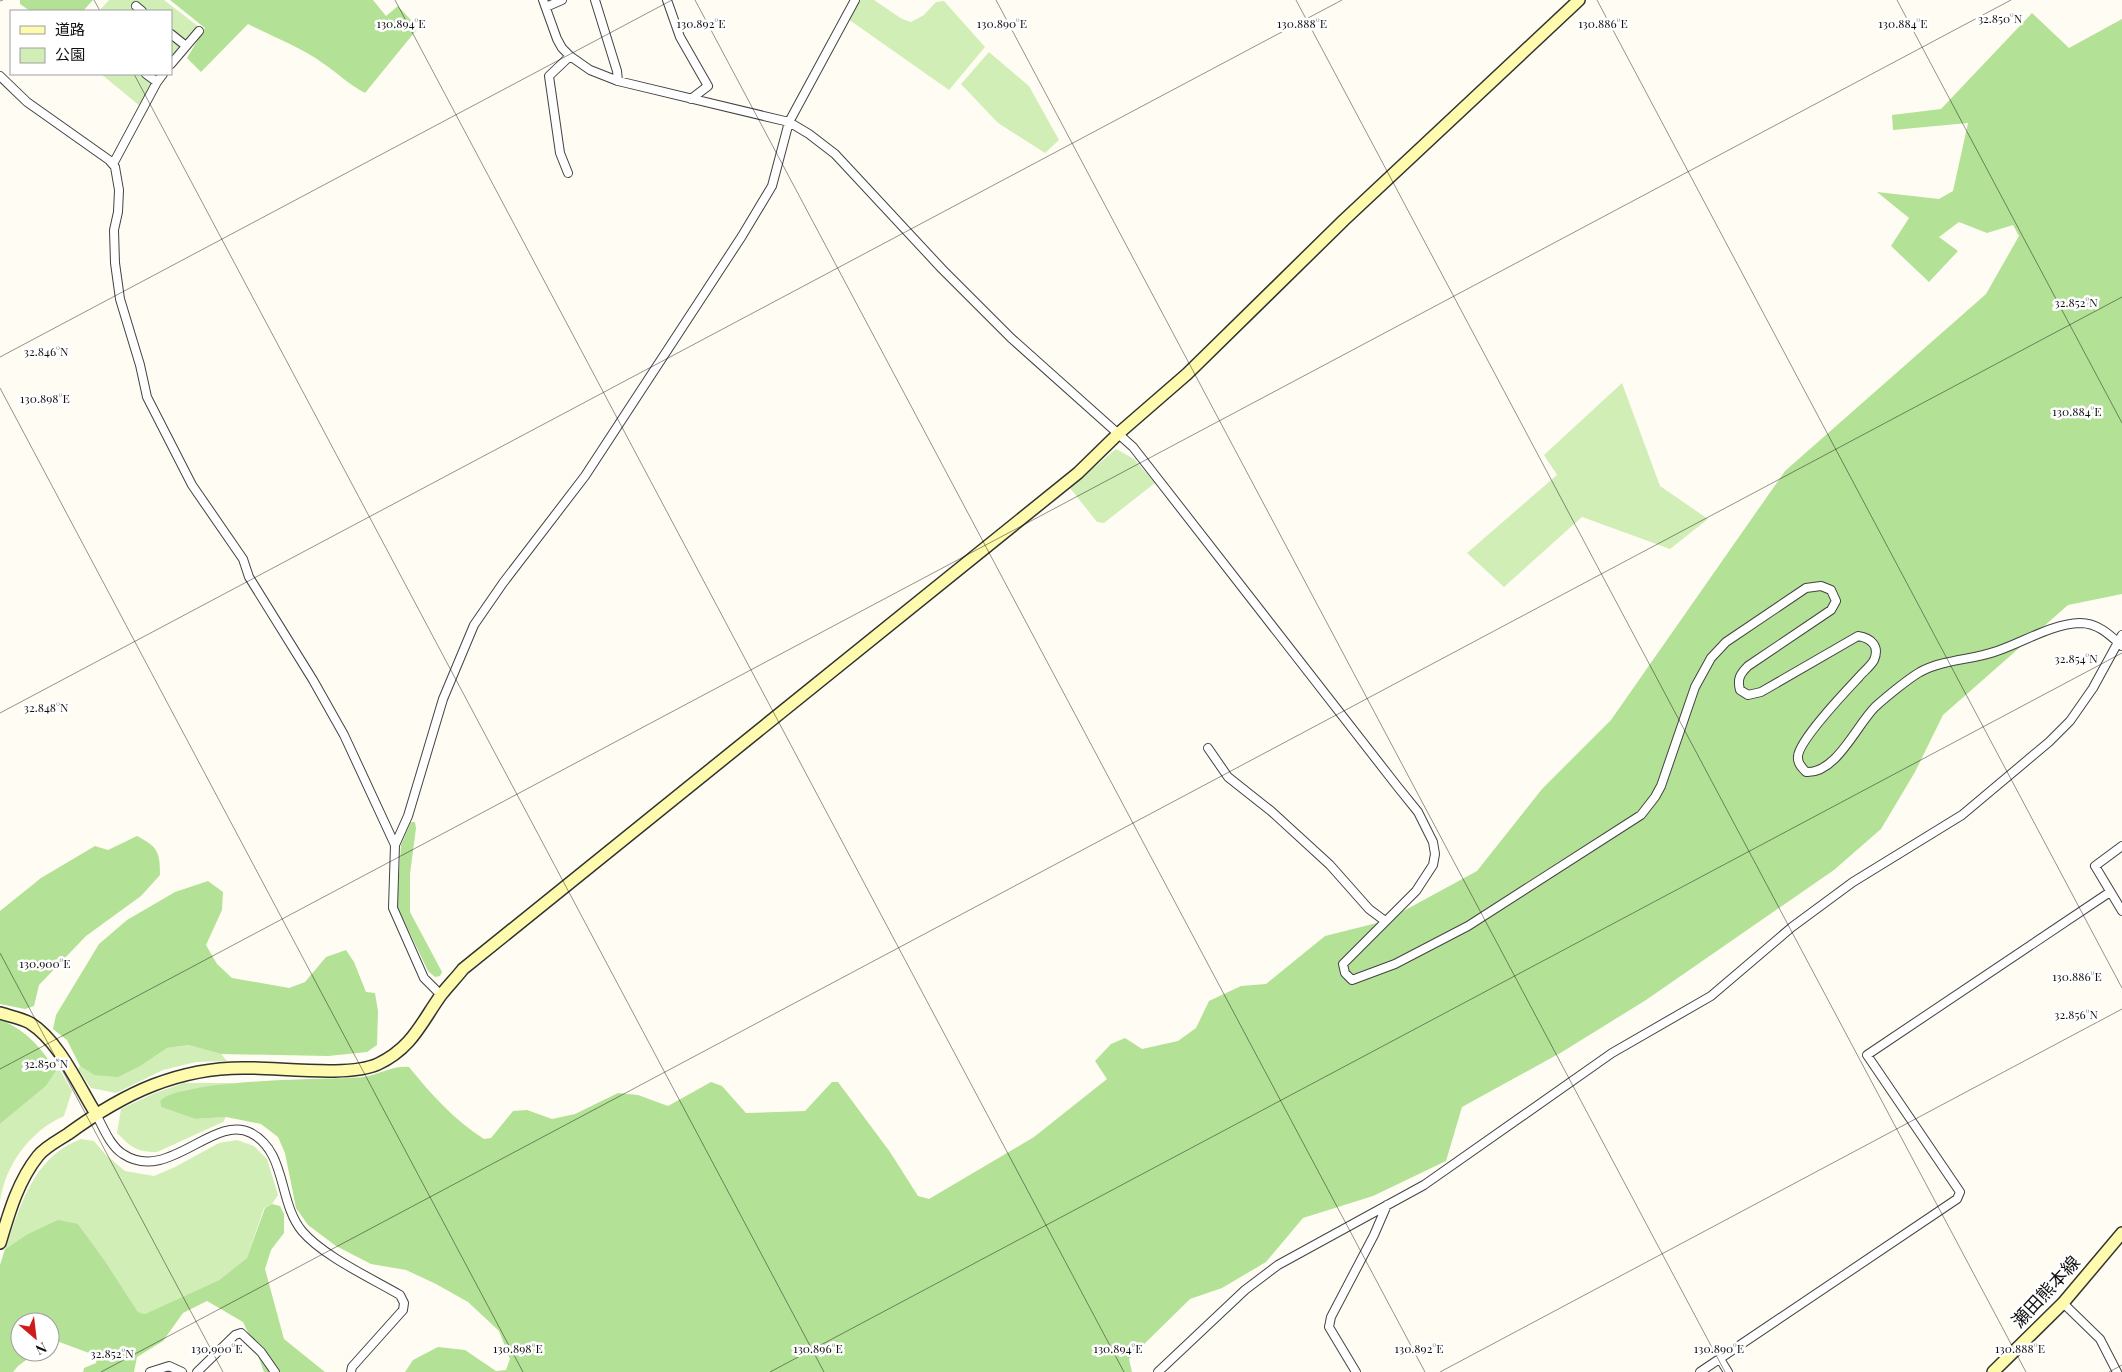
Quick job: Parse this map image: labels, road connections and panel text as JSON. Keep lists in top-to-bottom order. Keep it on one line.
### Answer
{"streets":{"street":["瀬田熊本線"]},"legend":["道路","公園"],"north":"bottom right","coordinates":["32.850°N","130.894°E","130.892°E","130.890°E","130.888°E","130.886°E","130.884°E","32.852°N","32.846°N","130.898°E","32.854°N","32.848°N","130.900°E","32.856°N","130.896°E"]}
